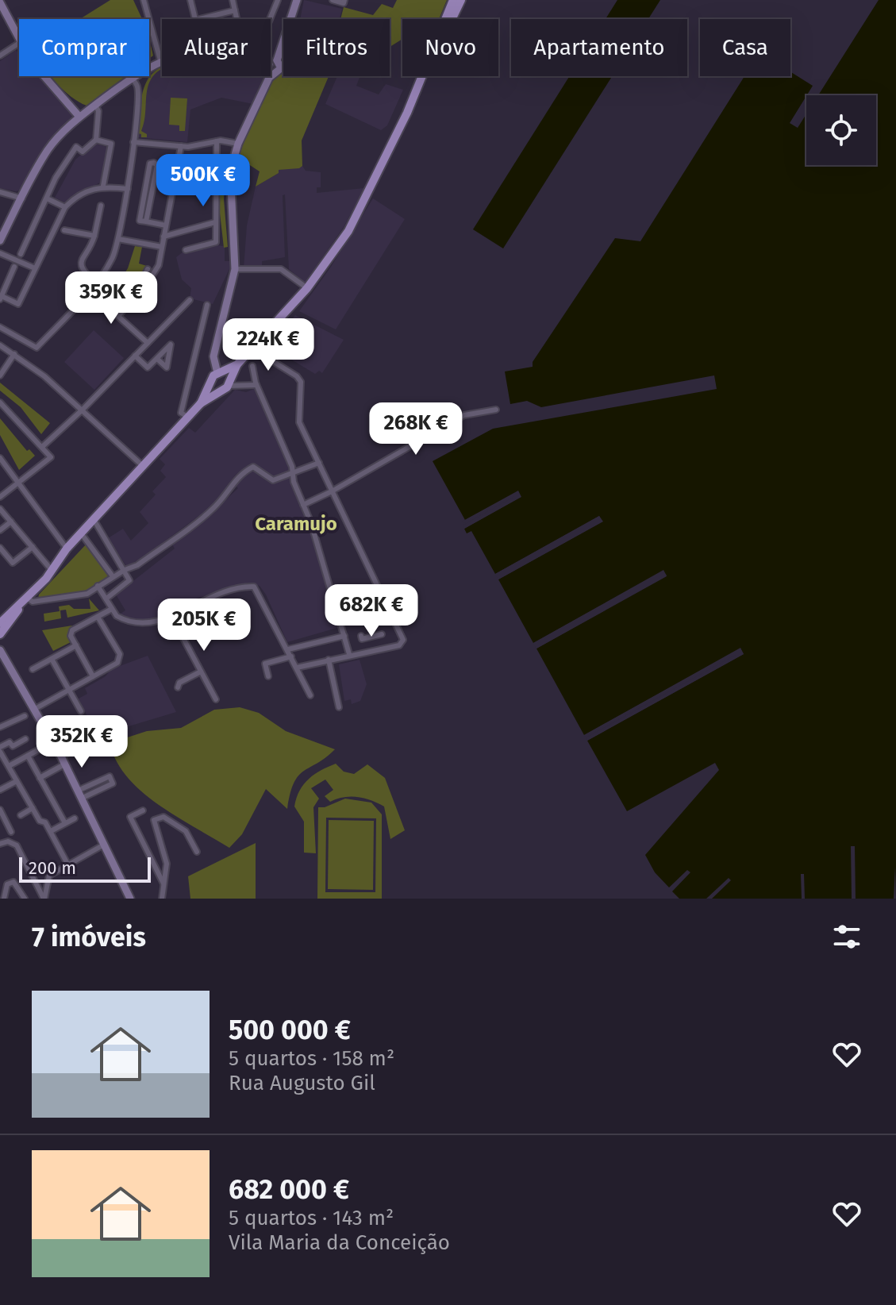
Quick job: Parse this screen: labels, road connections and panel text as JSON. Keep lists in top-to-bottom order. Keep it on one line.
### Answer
{"districts":["Caramujo"],"scale_bar":"200 m","page":{"chip":["Comprar","Alugar","Filtros","Novo","Apartamento","Casa"],"price":["500K €","359K €","224K €","268K €","682K €","205K €","352K €"],"scale":"200 m","heading":"7 imóveis","list":[{"name":"500 000 €","note":"5 quartos · 158 m² · Rua Augusto Gil"},{"name":"682 000 €","note":"5 quartos · 143 m² · Vila Maria da Conceição"}]}}
